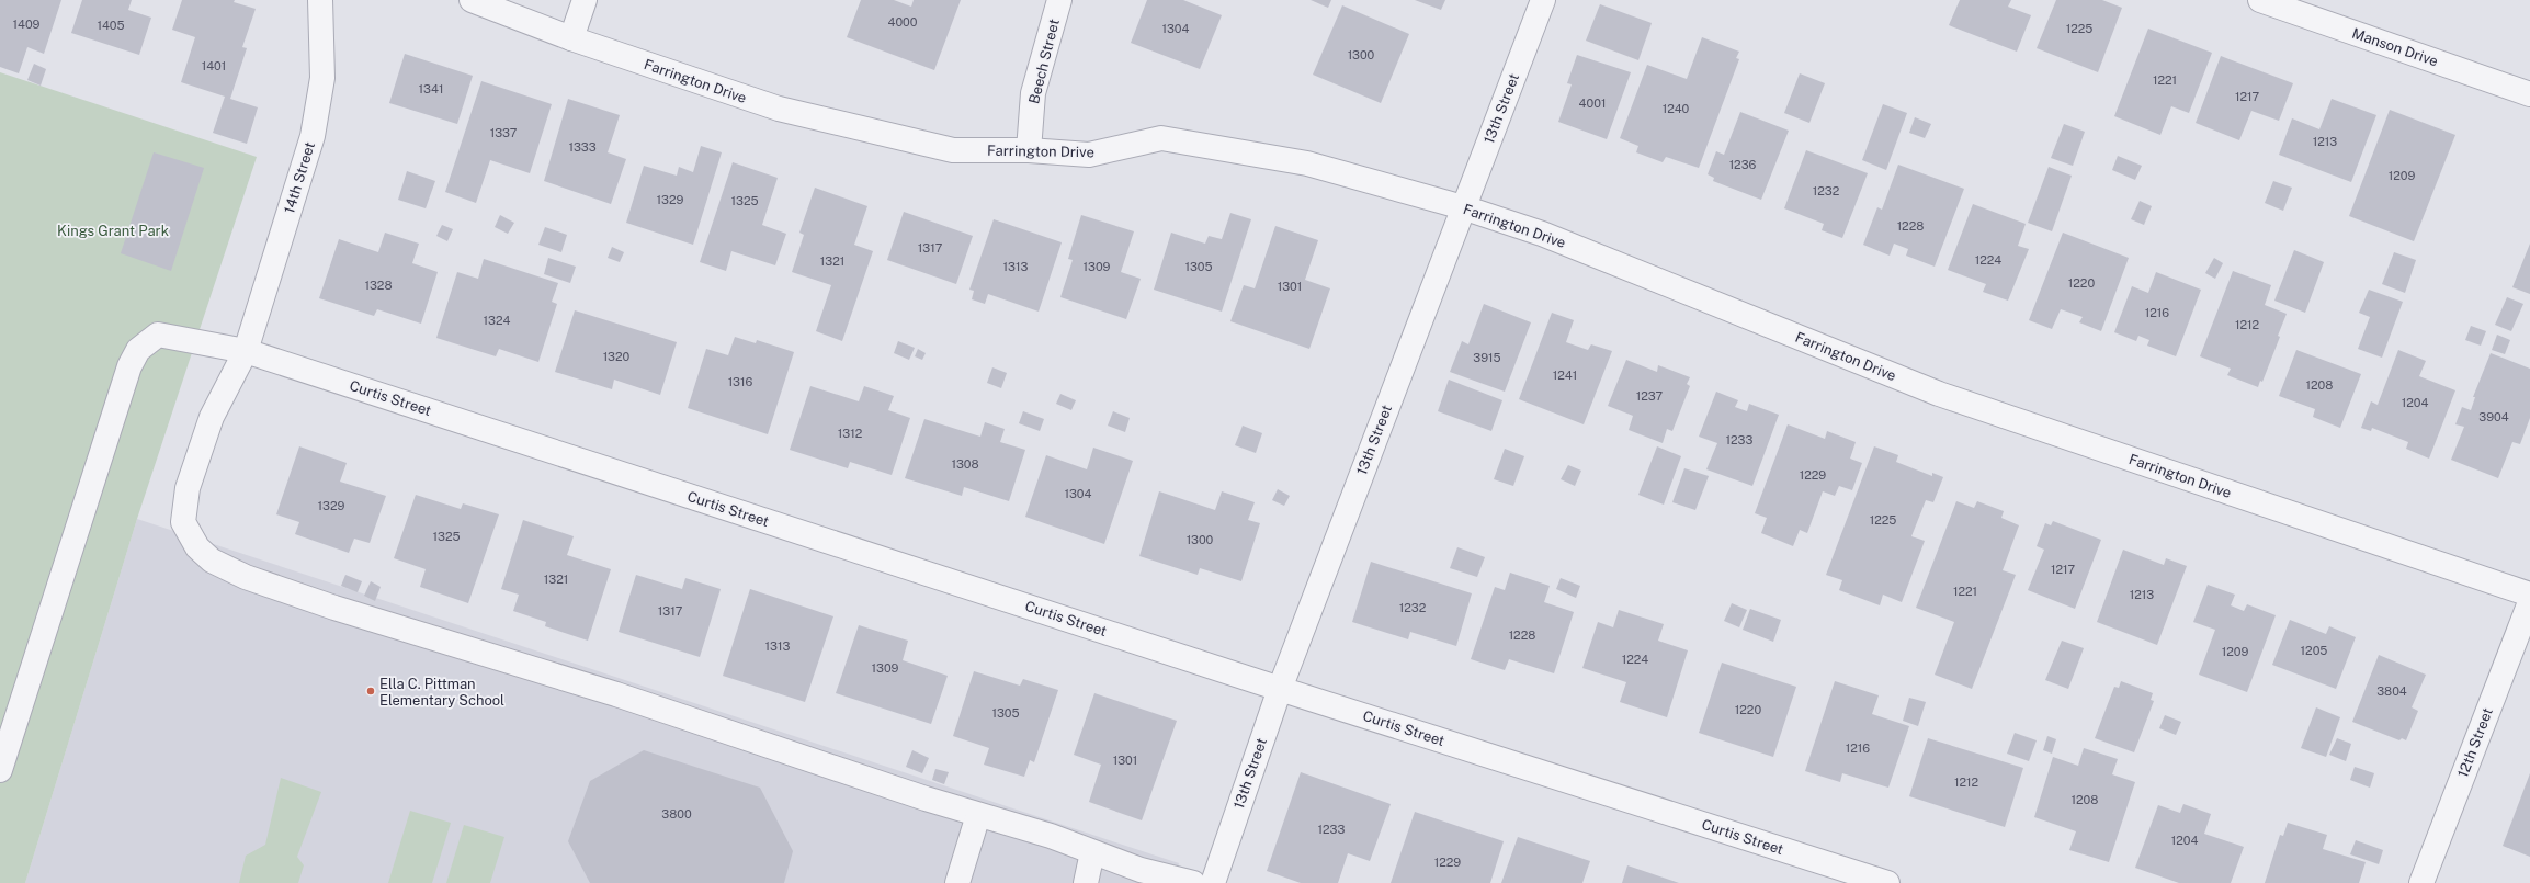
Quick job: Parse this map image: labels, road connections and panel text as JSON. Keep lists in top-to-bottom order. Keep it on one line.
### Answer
{"streets":{"street":["Manson Drive","Beech Street","Farrington Drive","13th Street","14th Street","Curtis Street","12th Street"]},"crossings":[["Beech Street","Farrington Drive"],["Farrington Drive","13th Street"],["13th Street","Curtis Street"],["14th Street","Curtis Street"]],"parks":["Kings Grant Park"],"places":["Ella C. Pittman Elementary School"],"house_numbers":["4000","1409","1405","1304","1225","1300","1401","1221","1341","1217","4001","1240","1337","1213","1333","1236","1209","1232","1329","1325","1228","1317","1224","1321","1313","1309","1305","1220","1328","1301","1216","1324","1212","1320","3915","1241","1316","1208","1237","1204","3904","1312","1233","1308","1229","1304","1329","1225","1325","1300","1217","1321","1221","1213","1232","1317","1228","1313","1205","1209","1224","1309","3804","1220","1305","1216","1301","1212","1208","3800","1233","1204","1229"]}
